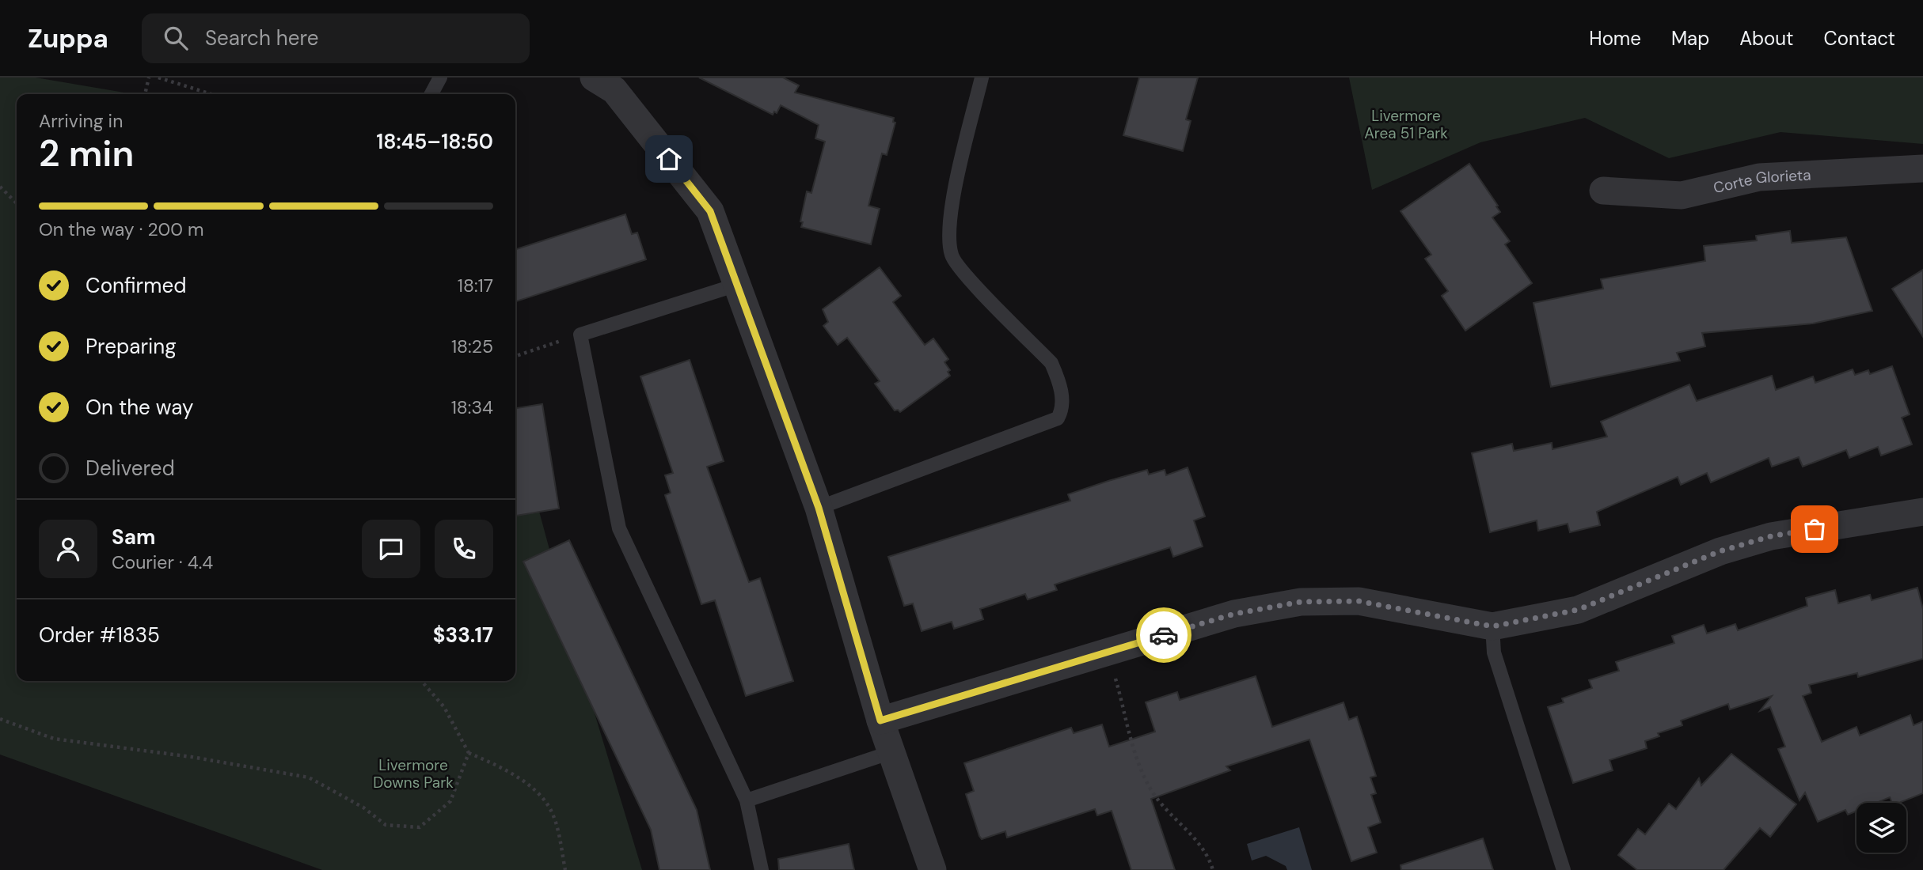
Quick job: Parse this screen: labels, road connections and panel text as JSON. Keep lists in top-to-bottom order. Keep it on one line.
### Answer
{"streets":{"street":["Corte Glorieta"]},"parks":["Livermore Area 51 Park","Livermore Downs Park"],"page":{"header":"Zuppa","search":"Search here","nav":["Home","Map","About","Contact"],"heading":["2 min","Arriving in","18:45–18:50"],"panel":["Sam","Courier · 4.4","Order #1835","$33.17"],"bar":"On the way · 200 m","list":[["Confirmed","18:17"],["Preparing","18:25"],["On the way","18:34"],"Delivered"]}}
